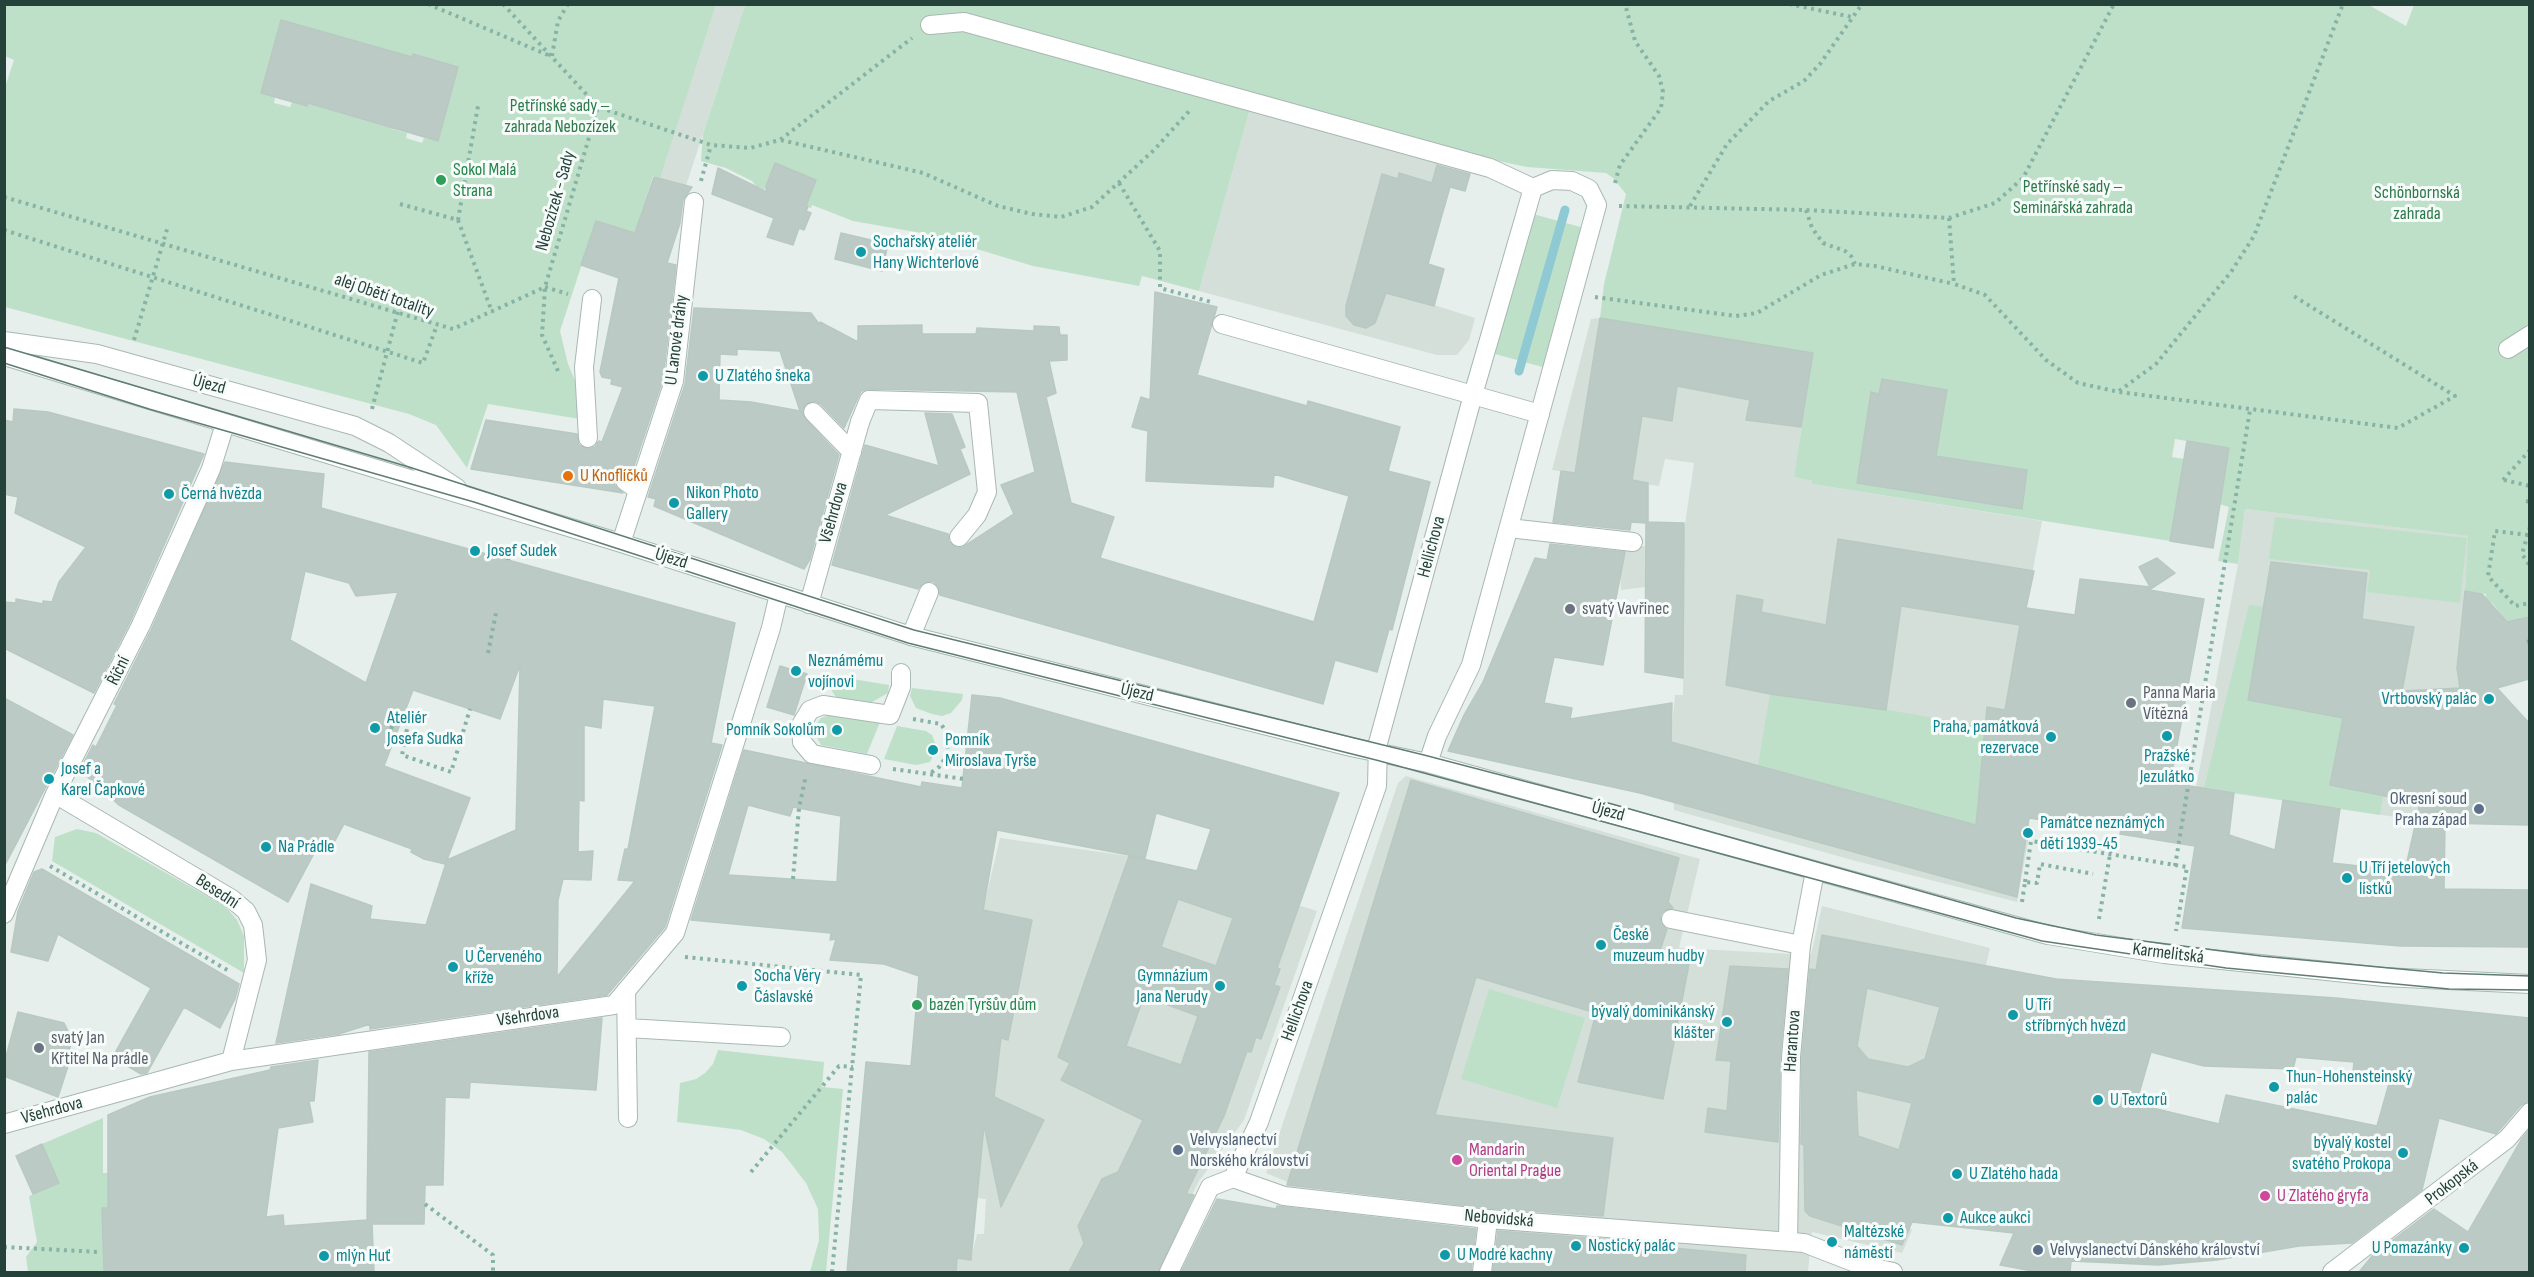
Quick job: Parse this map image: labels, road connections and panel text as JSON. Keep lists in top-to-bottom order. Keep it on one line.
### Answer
{"streets":{"street":["U Lanové dráhy","Újezd","Všehrdova","Hellichova","Říční","Besední","Karmelitská","Harantova","Prokopská","Nebovidská"],"path":["Nebozízek - Sady","alej Obětí totality"]},"crossings":[["U Lanové dráhy","Újezd"],["Újezd","Všehrdova"],["Újezd","Hellichova"],["Újezd","Říční"],["Újezd","Karmelitská"],["Újezd","Harantova"],["Všehrdova","Besední"],["Hellichova","Nebovidská"],["Říční","Besední"],["Karmelitská","Harantova"],["Harantova","Nebovidská"]],"parks":["Petřínské sady – zahrada Nebozízek","Petřínské sady – Seminářská zahrada","Schönbornská zahrada"],"places":["Sokol Malá Strana","Sochařský ateliér Hany Wichterlové","U Zlatého šneka","U Knoflíčků","Černá hvězda","Nikon Photo Gallery","Josef Sudek","svatý Vavřinec","Neznámému vojínovi","Vrtbovský palác","Panna Maria Vítězná","Ateliér Josefa Sudka","Pomník Sokolům","Pražské Jezulátko","Praha, památková rezervace","Pomník Miroslava Tyrše","Josef a Karel Čapkové","Okresní soud Praha západ","Památce neznámých dětí 1939-45","Na Prádle","U Tří jetelových lístků","České muzeum hudby","U Červeného kříže","Socha Věry Čáslavské","Gymnázium Jana Nerudy","bazén Tyršův dům","U Tří stříbrných hvězd","bývalý dominikánský klášter","svatý Jan Křtitel Na prádle","Thun-Hohensteinský palác","U Textorů","Velvyslanectví Norského království","bývalý kostel svatého Prokopa","Mandarin Oriental Prague","U Zlatého hada","U Zlatého gryfa","Aukce aukci","Maltézské náměstí","Nostický palác","U Pomazánky","Velvyslanectví Dánského království","U Modré kachny","mlýn Huť"]}
